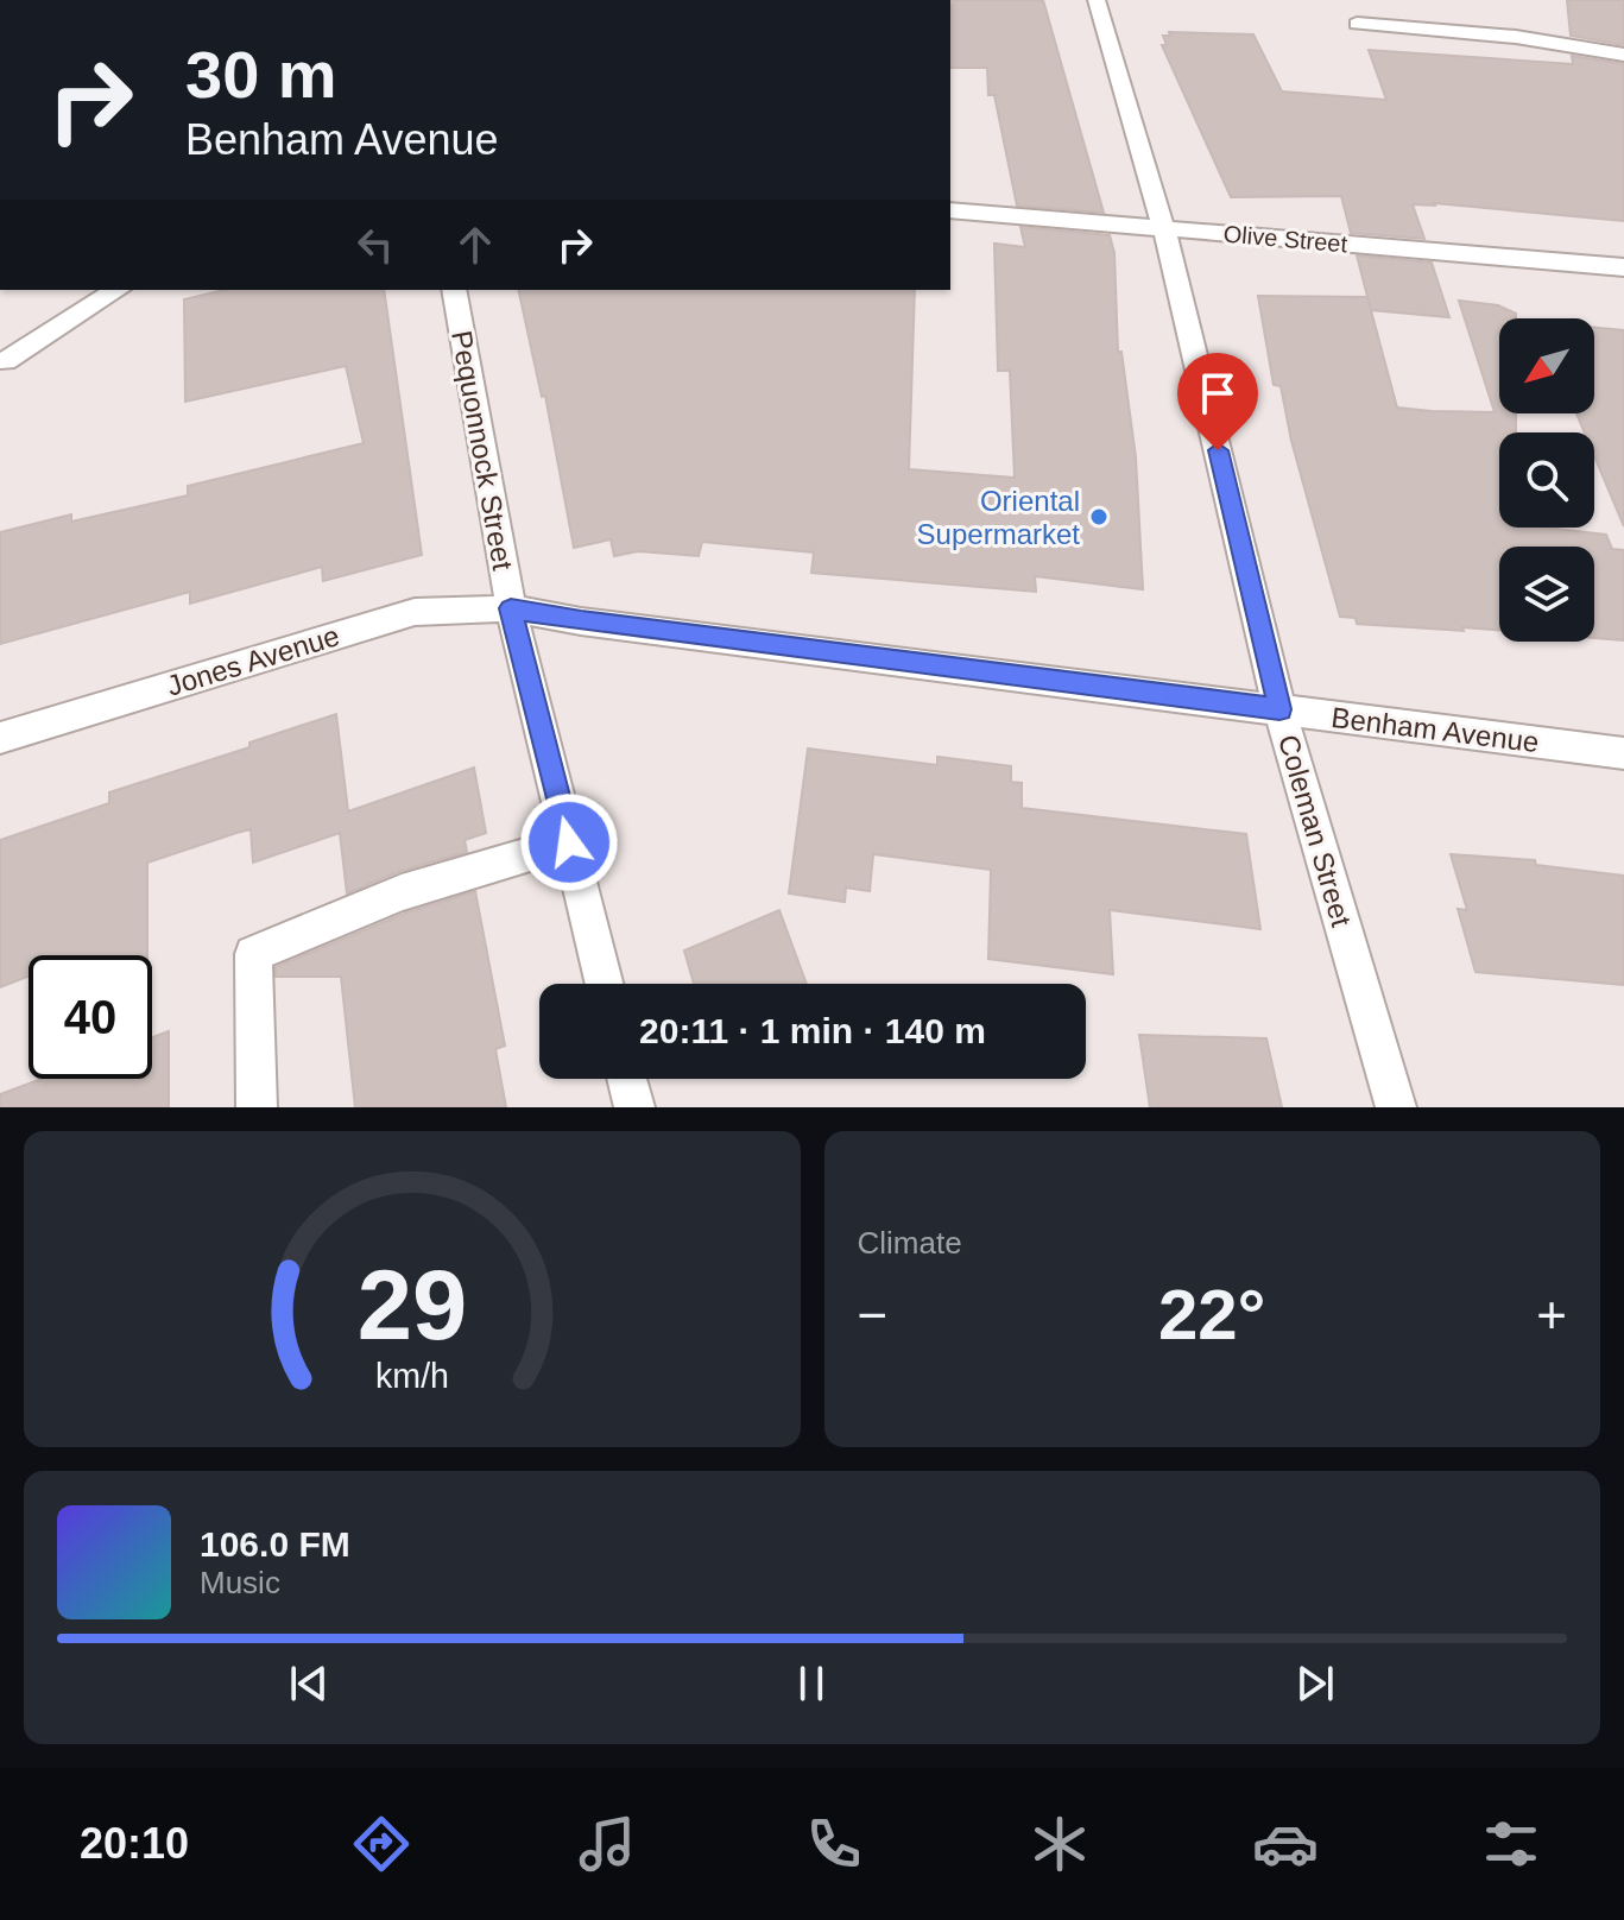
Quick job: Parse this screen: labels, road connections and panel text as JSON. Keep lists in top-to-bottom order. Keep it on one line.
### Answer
{"streets":{"street":["Olive Street","Pequonnock Street","Jones Avenue","Benham Avenue","Coleman Street"]},"crossings":[["Olive Street","Coleman Street"],["Pequonnock Street","Jones Avenue"],["Pequonnock Street","Benham Avenue"],["Jones Avenue","Benham Avenue"],["Benham Avenue","Coleman Street"]],"places":["Oriental Supermarket"],"north":"bottom left","page":{"turn":["30 m","Benham Avenue"],"limit":"40","trip":"20:11 · 1 min · 140 m","tile":"Climate","heat":["−","22°","+"],"song":["106.0 FM","Music"],"tabs":"20:10","gauge":["29","km/h"]}}
